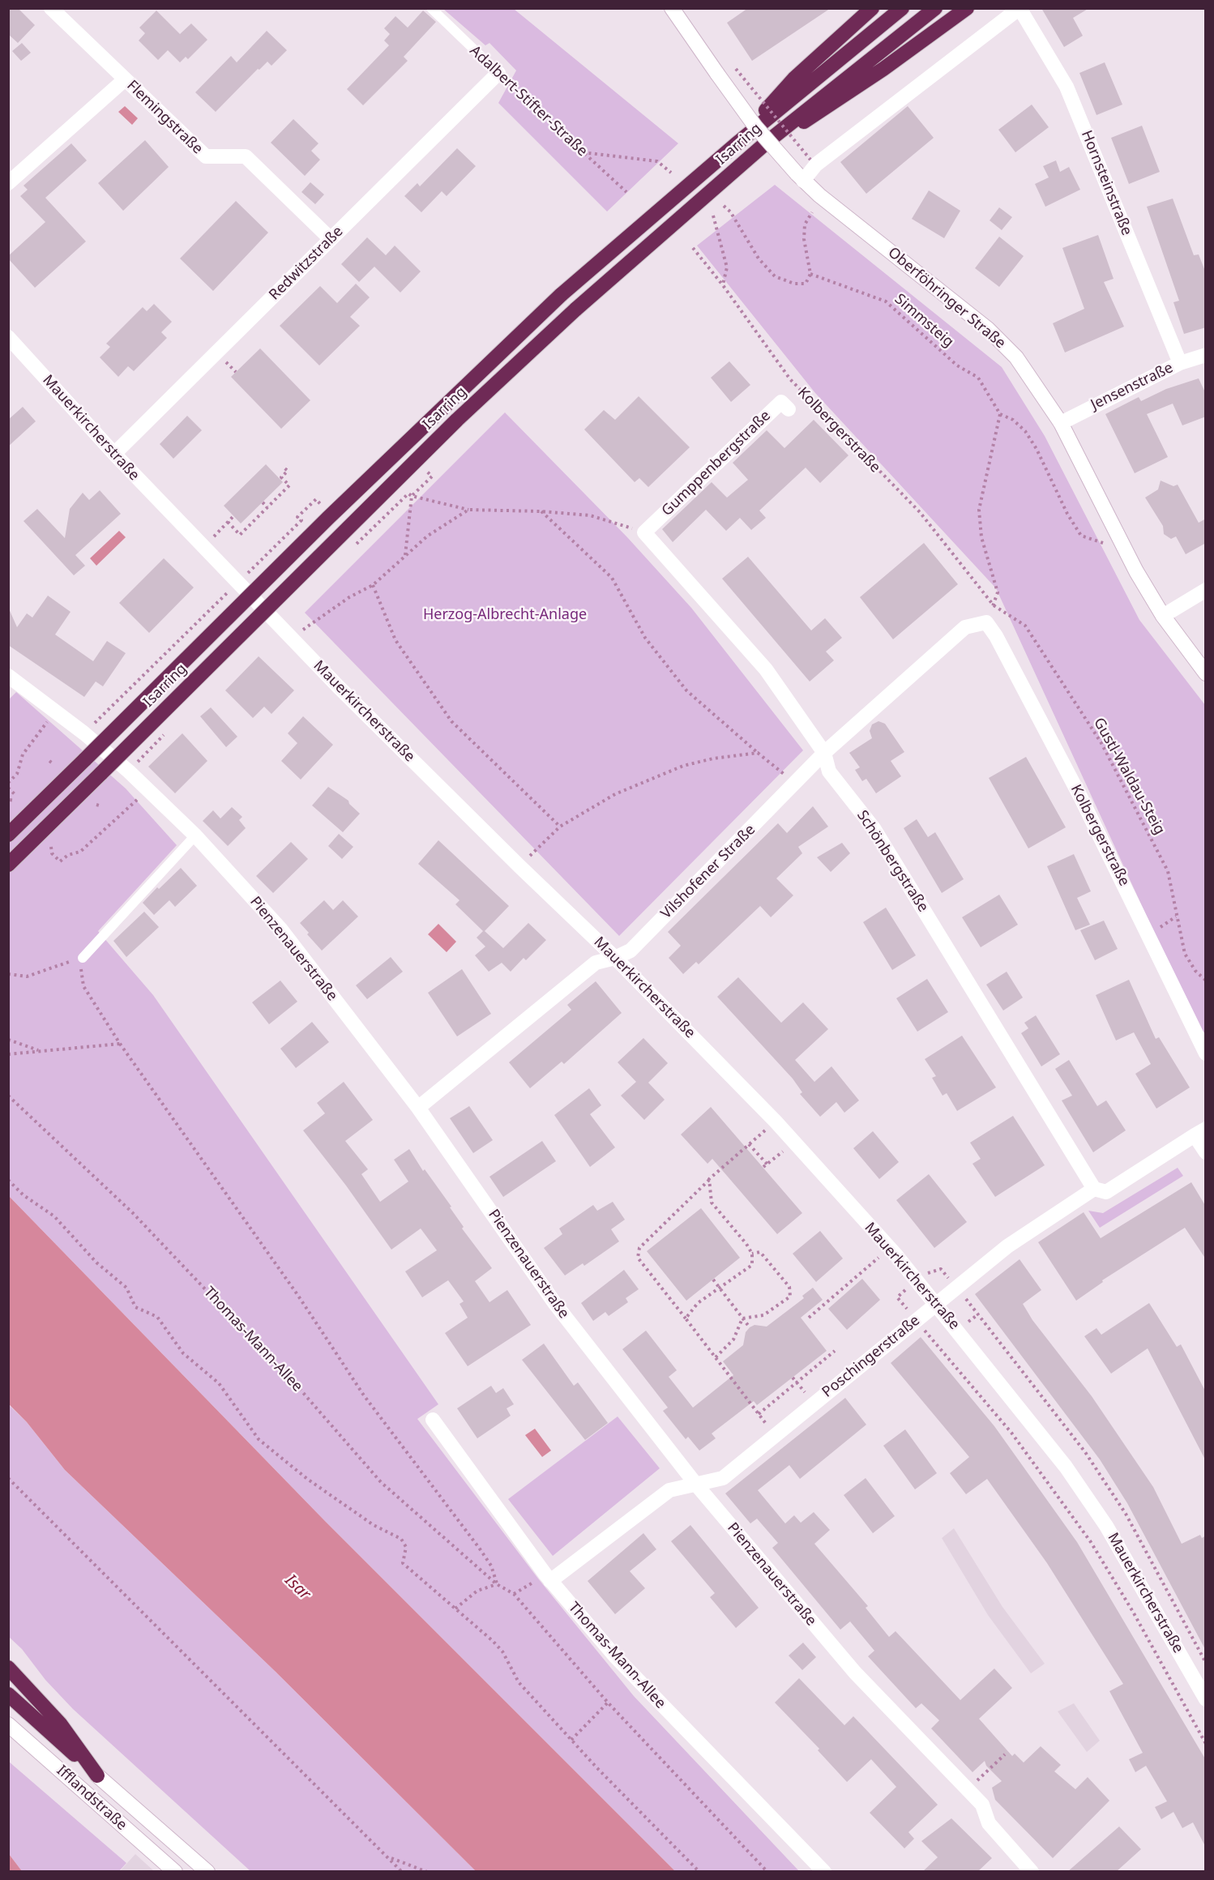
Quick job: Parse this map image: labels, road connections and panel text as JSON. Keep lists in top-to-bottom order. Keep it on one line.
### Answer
{"streets":{"highway":["Isarring"],"street":["Flemingstraße","Hornsteinstraße","Redwitzstraße","Oberföhringer Straße","Jensenstraße","Mauerkircherstraße","Kolbergerstraße","Gumppenbergstraße","Schönbergstraße","Vilshofener Straße","Pienzenauerstraße","Thomas-Mann-Allee","Poschingerstraße","Ifflandstraße"],"lane":["Adalbert-Stifter-Straße"],"path":["Simmsteig","Gustl-Waldau-Steig"]},"crossings":[["Adalbert-Stifter-Straße","Redwitzstraße"],["Flemingstraße","Redwitzstraße"],["Hornsteinstraße","Oberföhringer Straße"],["Hornsteinstraße","Jensenstraße"],["Redwitzstraße","Mauerkircherstraße"],["Oberföhringer Straße","Jensenstraße"],["Mauerkircherstraße","Vilshofener Straße"],["Mauerkircherstraße","Poschingerstraße"],["Kolbergerstraße","Gustl-Waldau-Steig"],["Kolbergerstraße","Vilshofener Straße"],["Gumppenbergstraße","Schönbergstraße"],["Schönbergstraße","Vilshofener Straße"],["Schönbergstraße","Poschingerstraße"],["Vilshofener Straße","Pienzenauerstraße"],["Pienzenauerstraße","Poschingerstraße"],["Thomas-Mann-Allee","Poschingerstraße"]],"water":["Isar"],"parks":["Herzog-Albrecht-Anlage"]}
